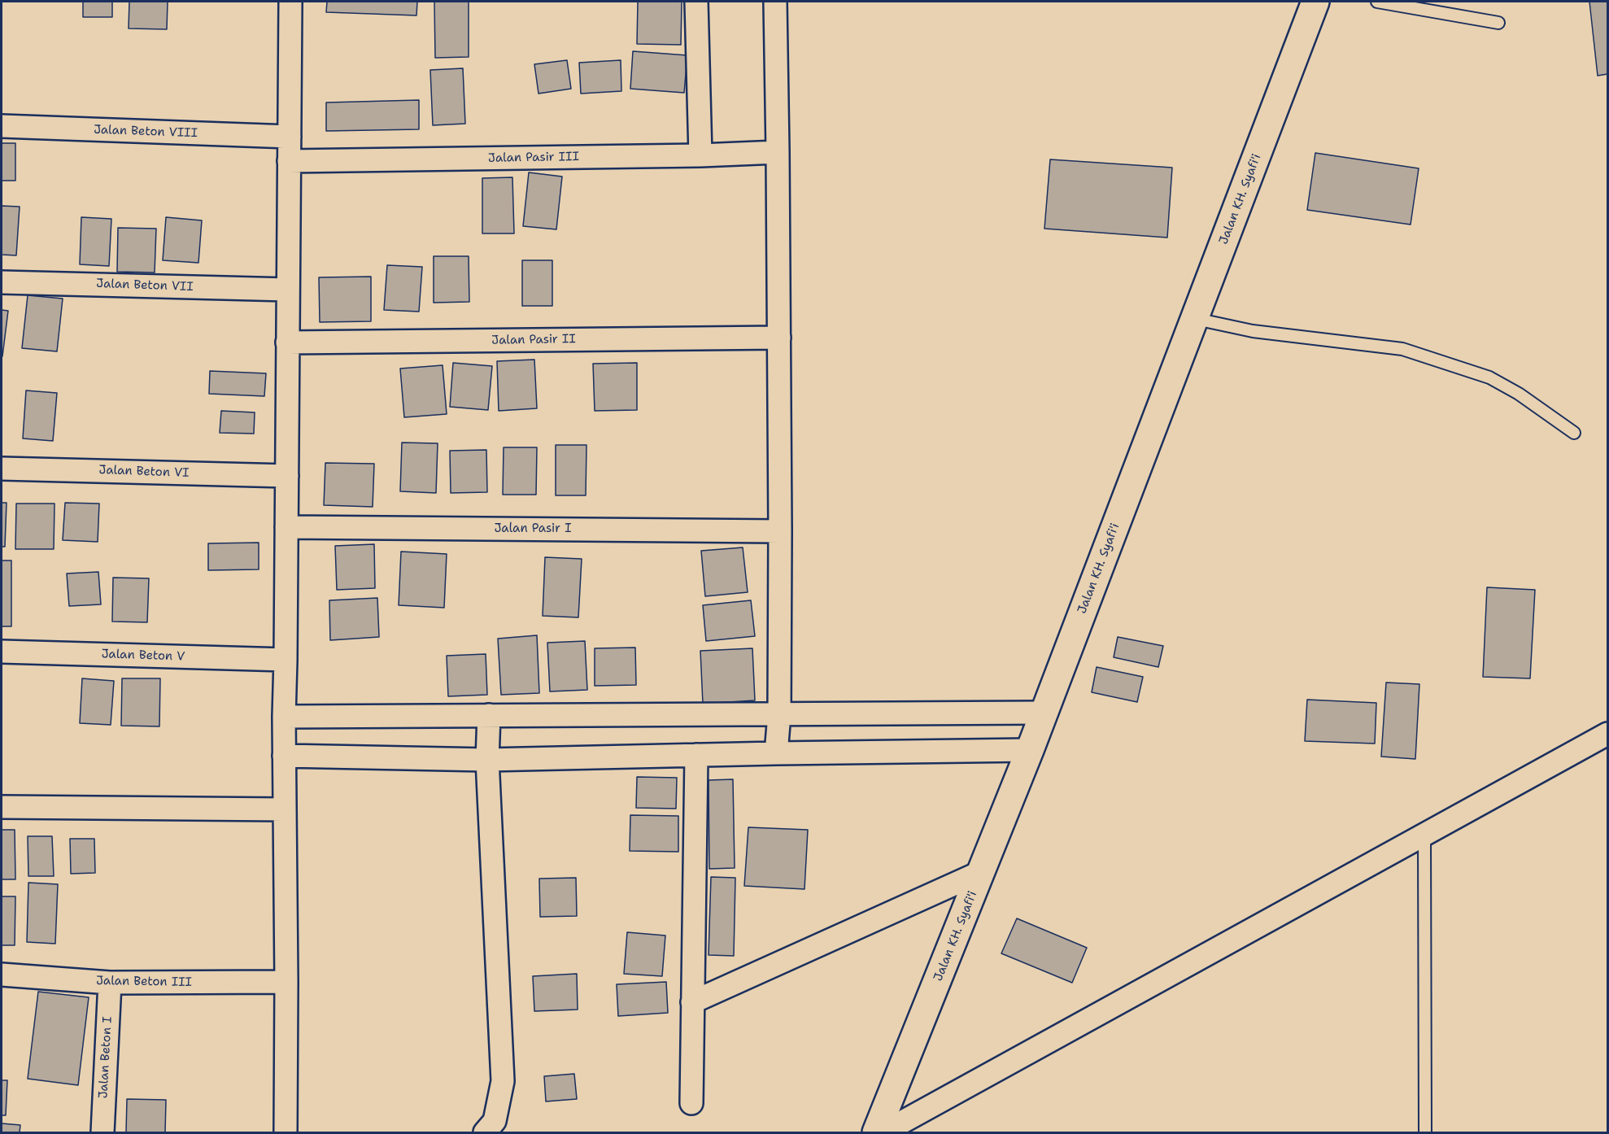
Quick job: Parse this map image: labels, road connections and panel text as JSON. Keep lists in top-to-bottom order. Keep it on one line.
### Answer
{"streets":{"main road":["Jalan KH. Syafi'i"],"street":["Jalan Beton VIII","Jalan Pasir III","Jalan Beton VII","Jalan Pasir II","Jalan Beton VI","Jalan Pasir I","Jalan Beton V","Jalan Beton III","Jalan Beton I"]},"crossings":[["Jalan Beton III","Jalan Beton I"]]}
